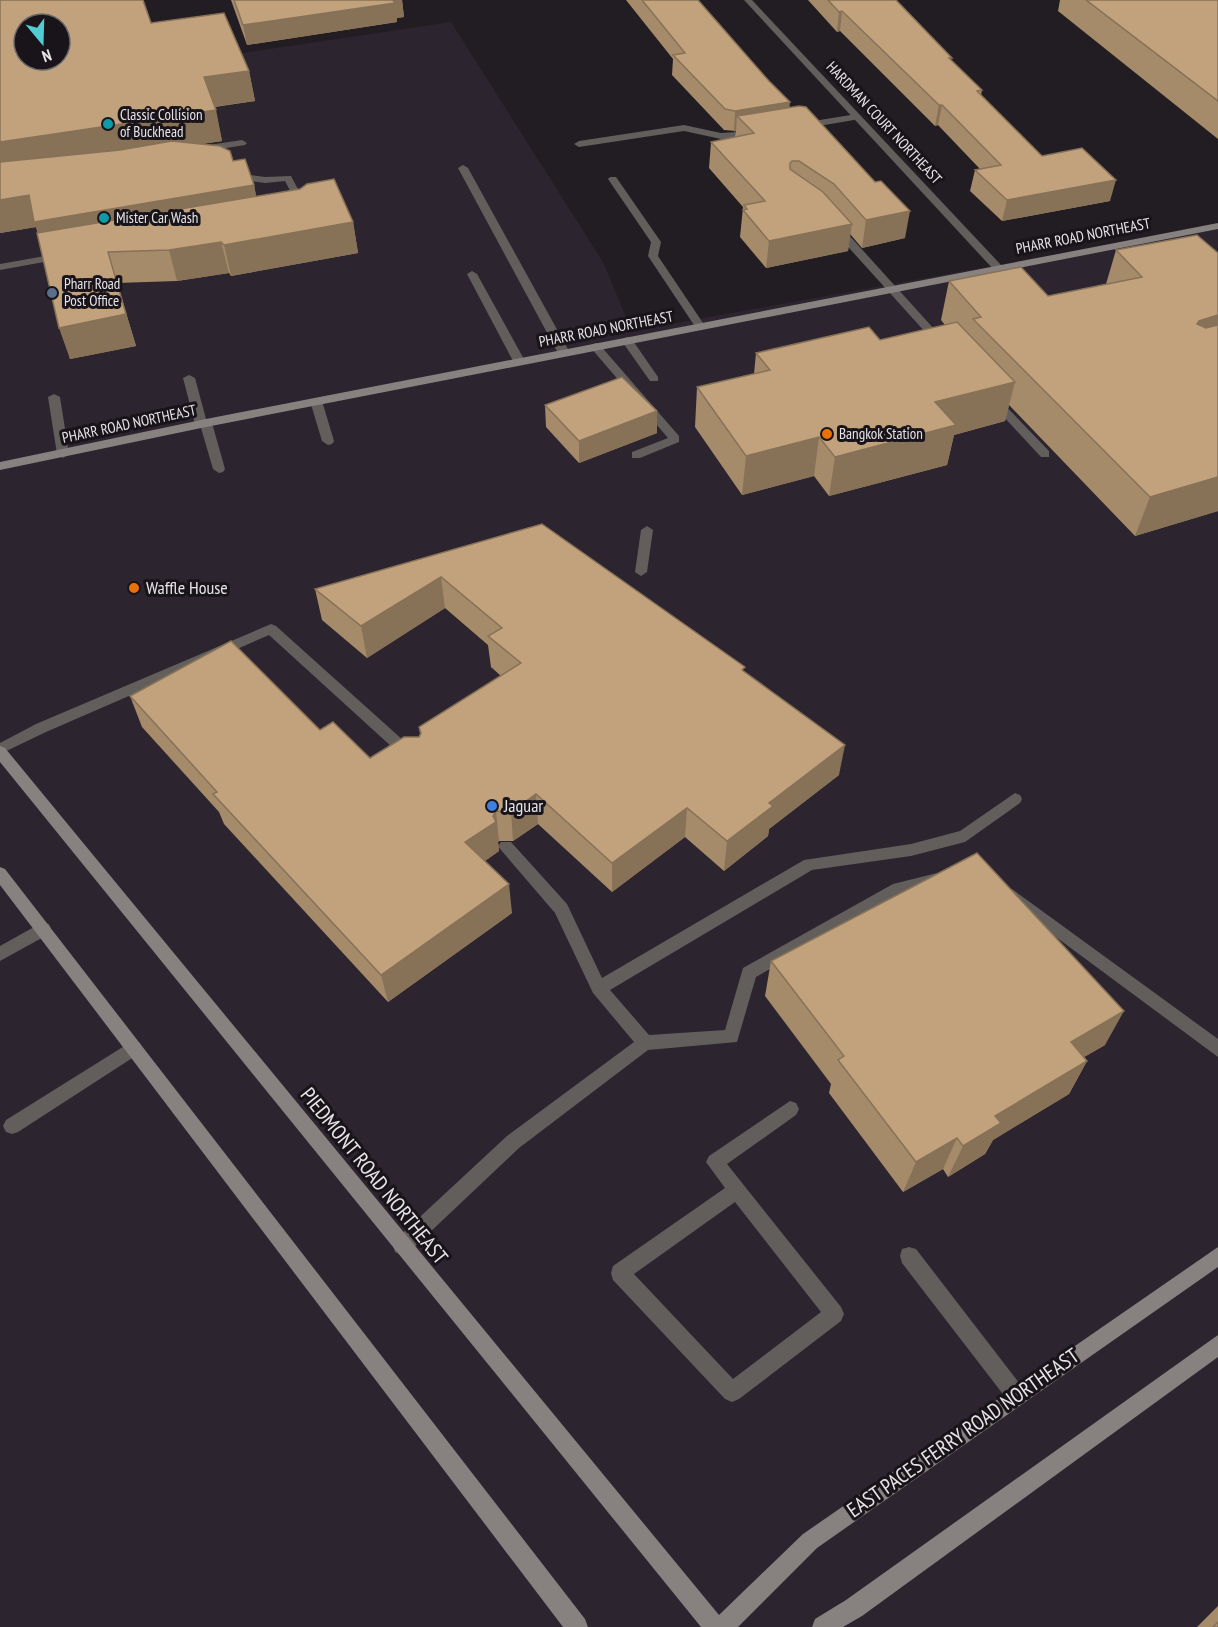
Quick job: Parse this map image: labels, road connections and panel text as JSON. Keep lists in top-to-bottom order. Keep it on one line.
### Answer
{"streets":{"street":["HARDMAN COURT NORTHEAST","PHARR ROAD NORTHEAST","PIEDMONT ROAD NORTHEAST","EAST PACES FERRY ROAD NORTHEAST"]},"crossings":[["HARDMAN COURT NORTHEAST","PHARR ROAD NORTHEAST"]],"places":["Classic Collision of Buckhead","Mister Car Wash","Pharr Road Post Office","Bangkok Station","Waffle House","Jaguar"],"north":"bottom"}
